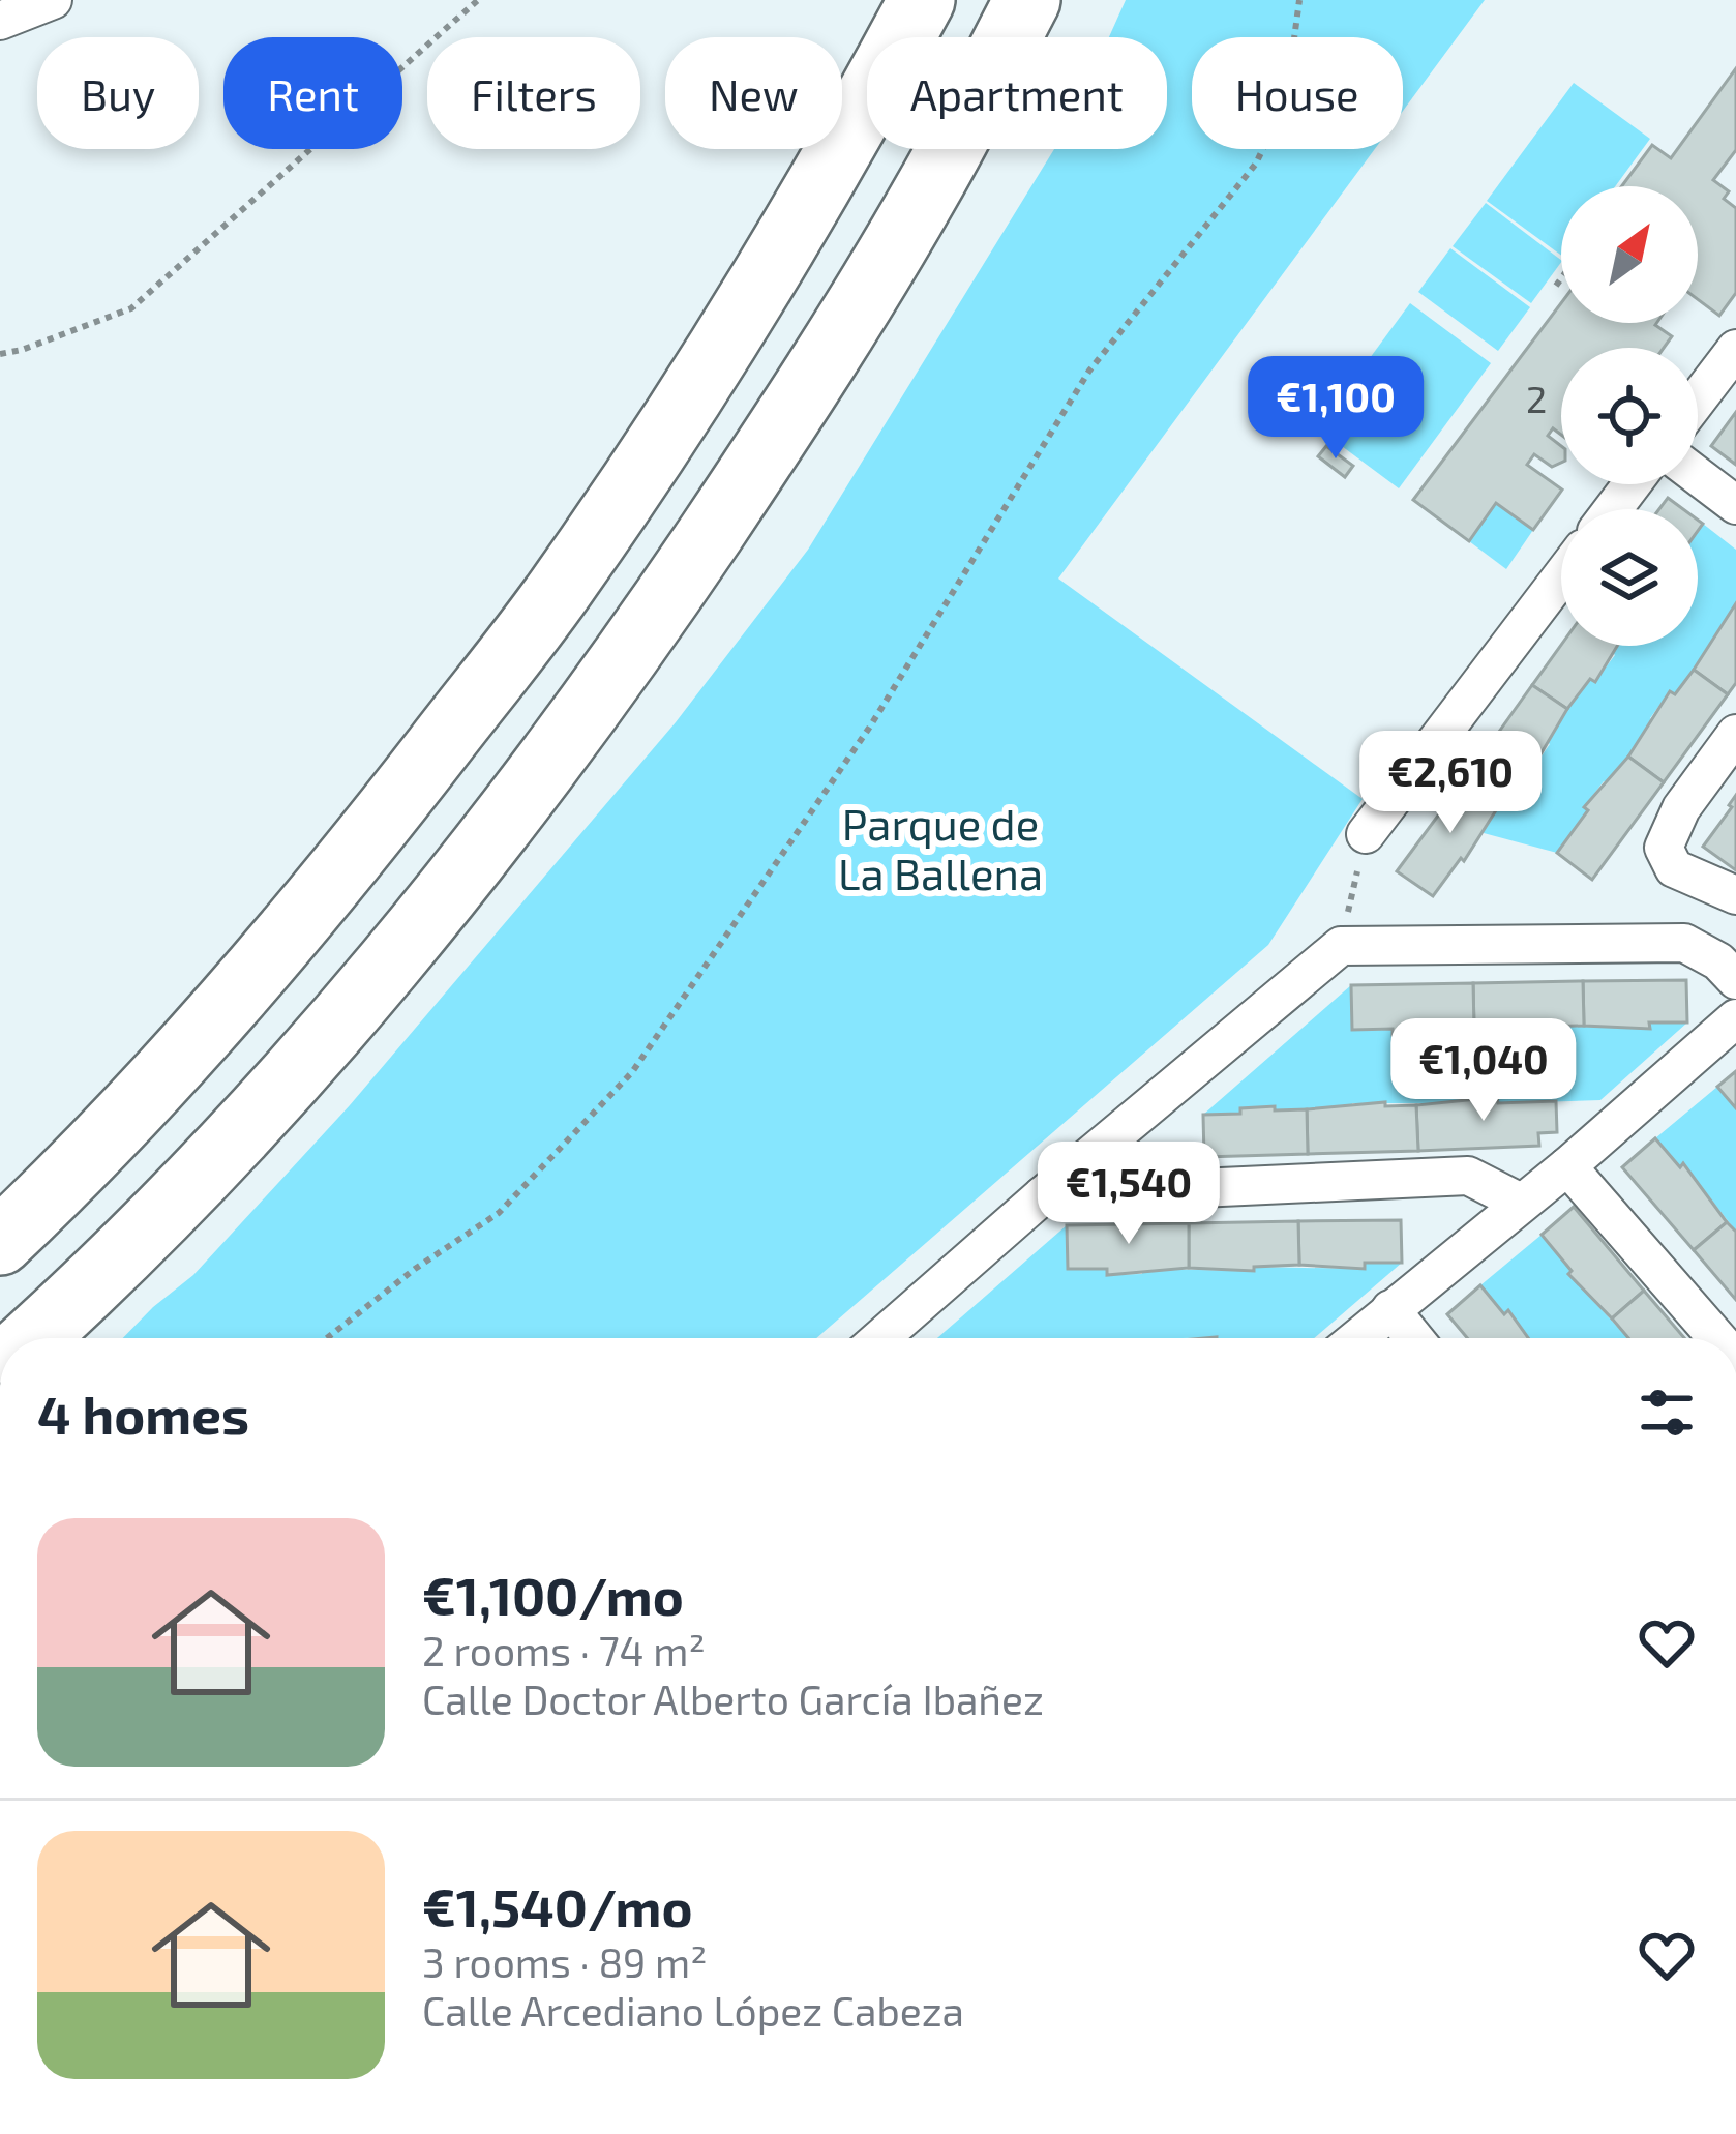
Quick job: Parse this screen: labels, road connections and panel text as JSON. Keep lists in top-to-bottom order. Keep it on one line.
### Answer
{"parks":["Parque de La Ballena"],"house_numbers":["2"],"north":"top right","page":{"chip":["Buy","Rent","Filters","New","Apartment","House"],"price":["€1,100","€2,610","€1,040","€1,540"],"heading":"4 homes","list":[{"name":"€1,100/mo","note":"2 rooms · 74 m² · Calle Doctor Alberto García Ibañez"},{"name":"€1,540/mo","note":"3 rooms · 89 m² · Calle Arcediano López Cabeza"}]}}
